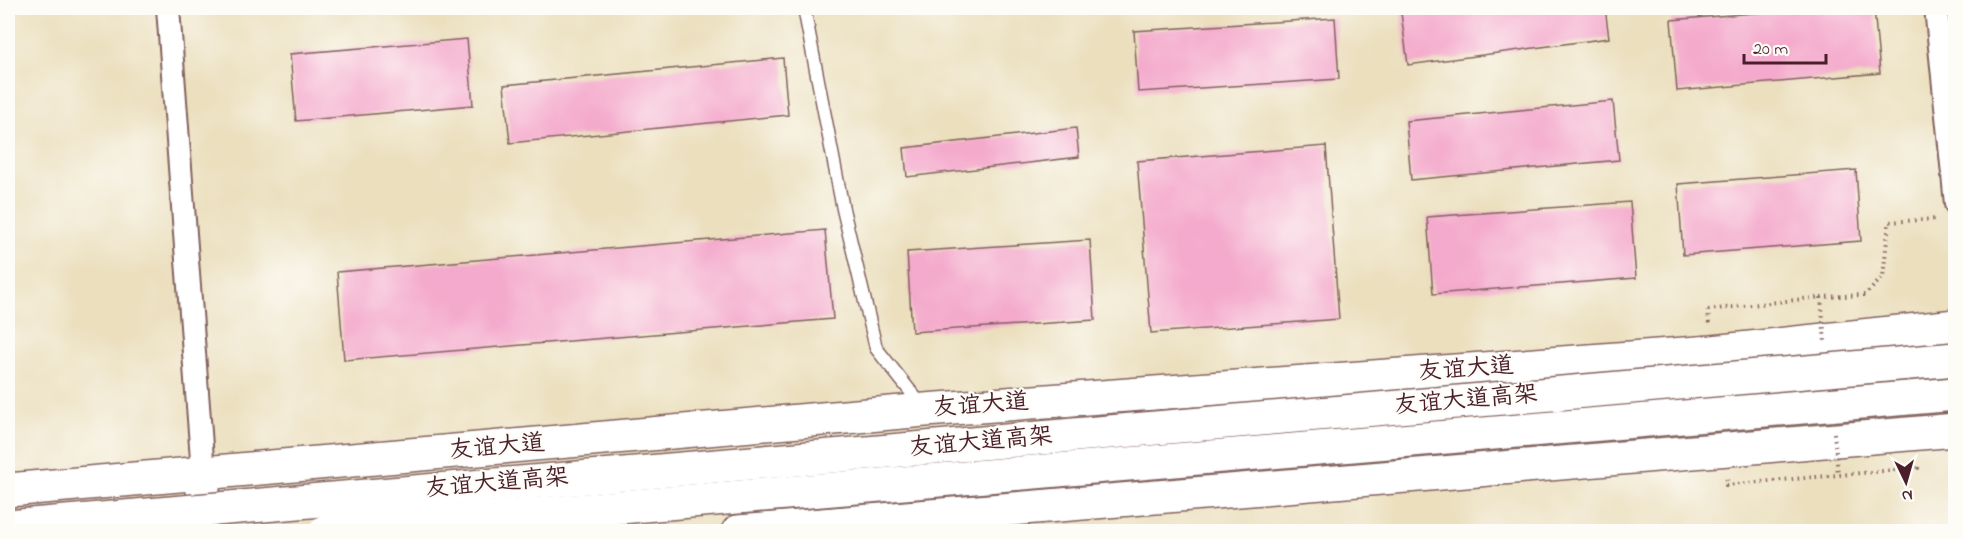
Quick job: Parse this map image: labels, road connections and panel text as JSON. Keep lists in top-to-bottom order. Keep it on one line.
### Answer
{"streets":{"main road":["友谊大道","友谊大道高架"]},"scale_bar":"20 m","north":"bottom"}
